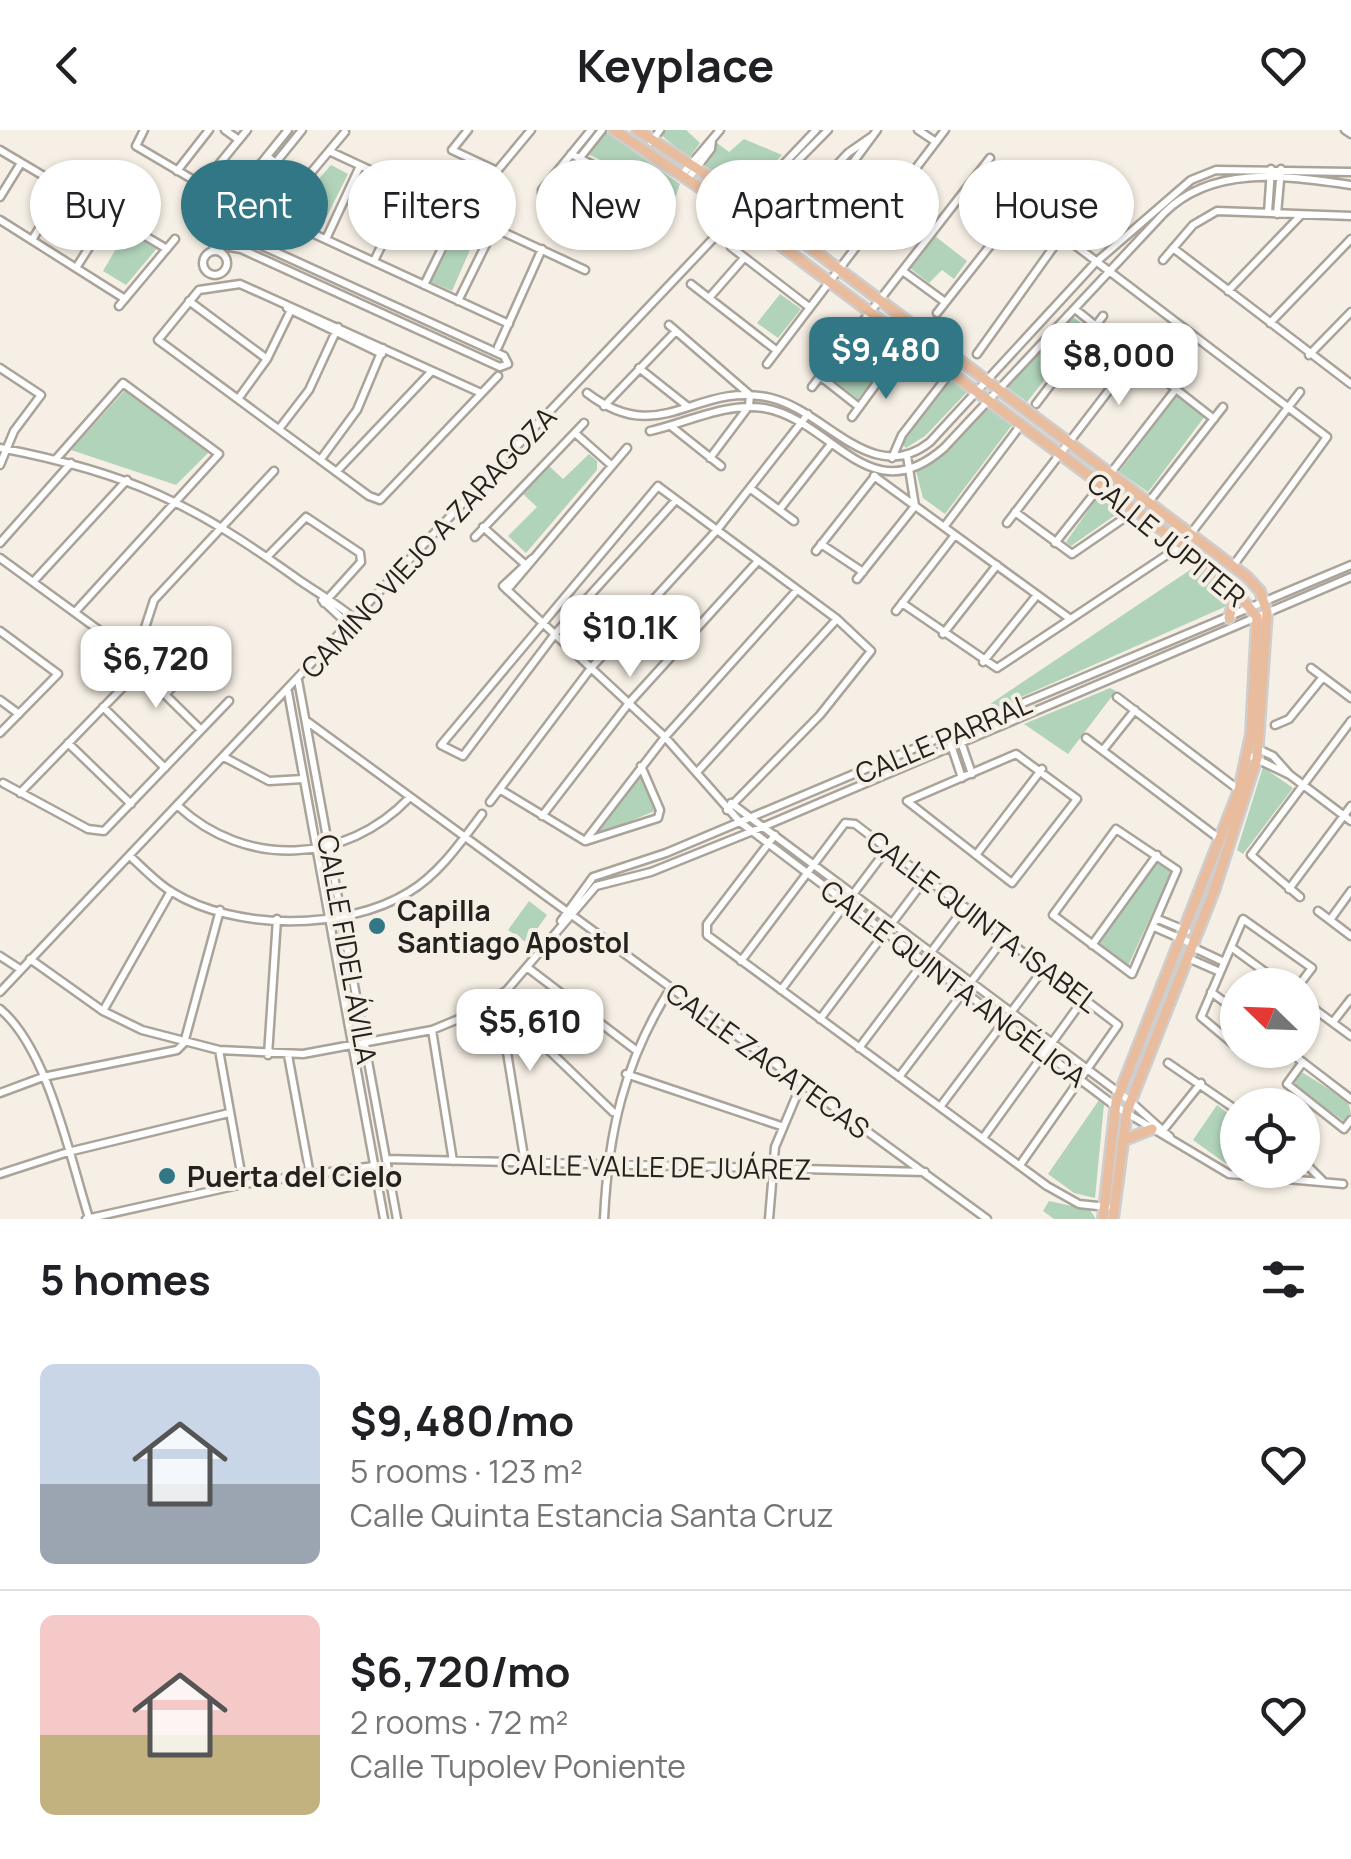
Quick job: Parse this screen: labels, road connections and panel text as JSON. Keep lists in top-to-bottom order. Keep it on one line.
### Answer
{"streets":{"main road":["CALLE JÚPITER"],"street":["CAMINO VIEJO A ZARAGOZA","CALLE PARRAL","CALLE QUINTA ISABEL","CALLE FIDEL ÁVILA","CALLE QUINTA ANGÉLICA","CALLE ZACATECAS","CALLE VALLE DE JUÁREZ"]},"crossings":[["CALLE JÚPITER","CALLE PARRAL"],["CALLE JÚPITER","CALLE QUINTA ANGÉLICA"],["CAMINO VIEJO A ZARAGOZA","CALLE PARRAL"],["CAMINO VIEJO A ZARAGOZA","CALLE FIDEL ÁVILA"],["CALLE PARRAL","CALLE FIDEL ÁVILA"],["CALLE PARRAL","CALLE QUINTA ANGÉLICA"],["CALLE PARRAL","CALLE ZACATECAS"],["CALLE QUINTA ISABEL","CALLE QUINTA ANGÉLICA"],["CALLE FIDEL ÁVILA","CALLE ZACATECAS"],["CALLE FIDEL ÁVILA","CALLE VALLE DE JUÁREZ"],["CALLE ZACATECAS","CALLE VALLE DE JUÁREZ"]],"places":["Capilla Santiago Apostol","Puerta del Cielo"],"north":"top left","page":{"header":"Keyplace","chip":["Buy","Rent","Filters","New","Apartment","House"],"price":["$9,480","$8,000","$10.1K","$6,720","$5,610"],"heading":"5 homes","list":[{"name":"$9,480/mo","note":"5 rooms · 123 m² · Calle Quinta Estancia Santa Cruz"},{"name":"$6,720/mo","note":"2 rooms · 72 m² · Calle Tupolev Poniente"}]}}
